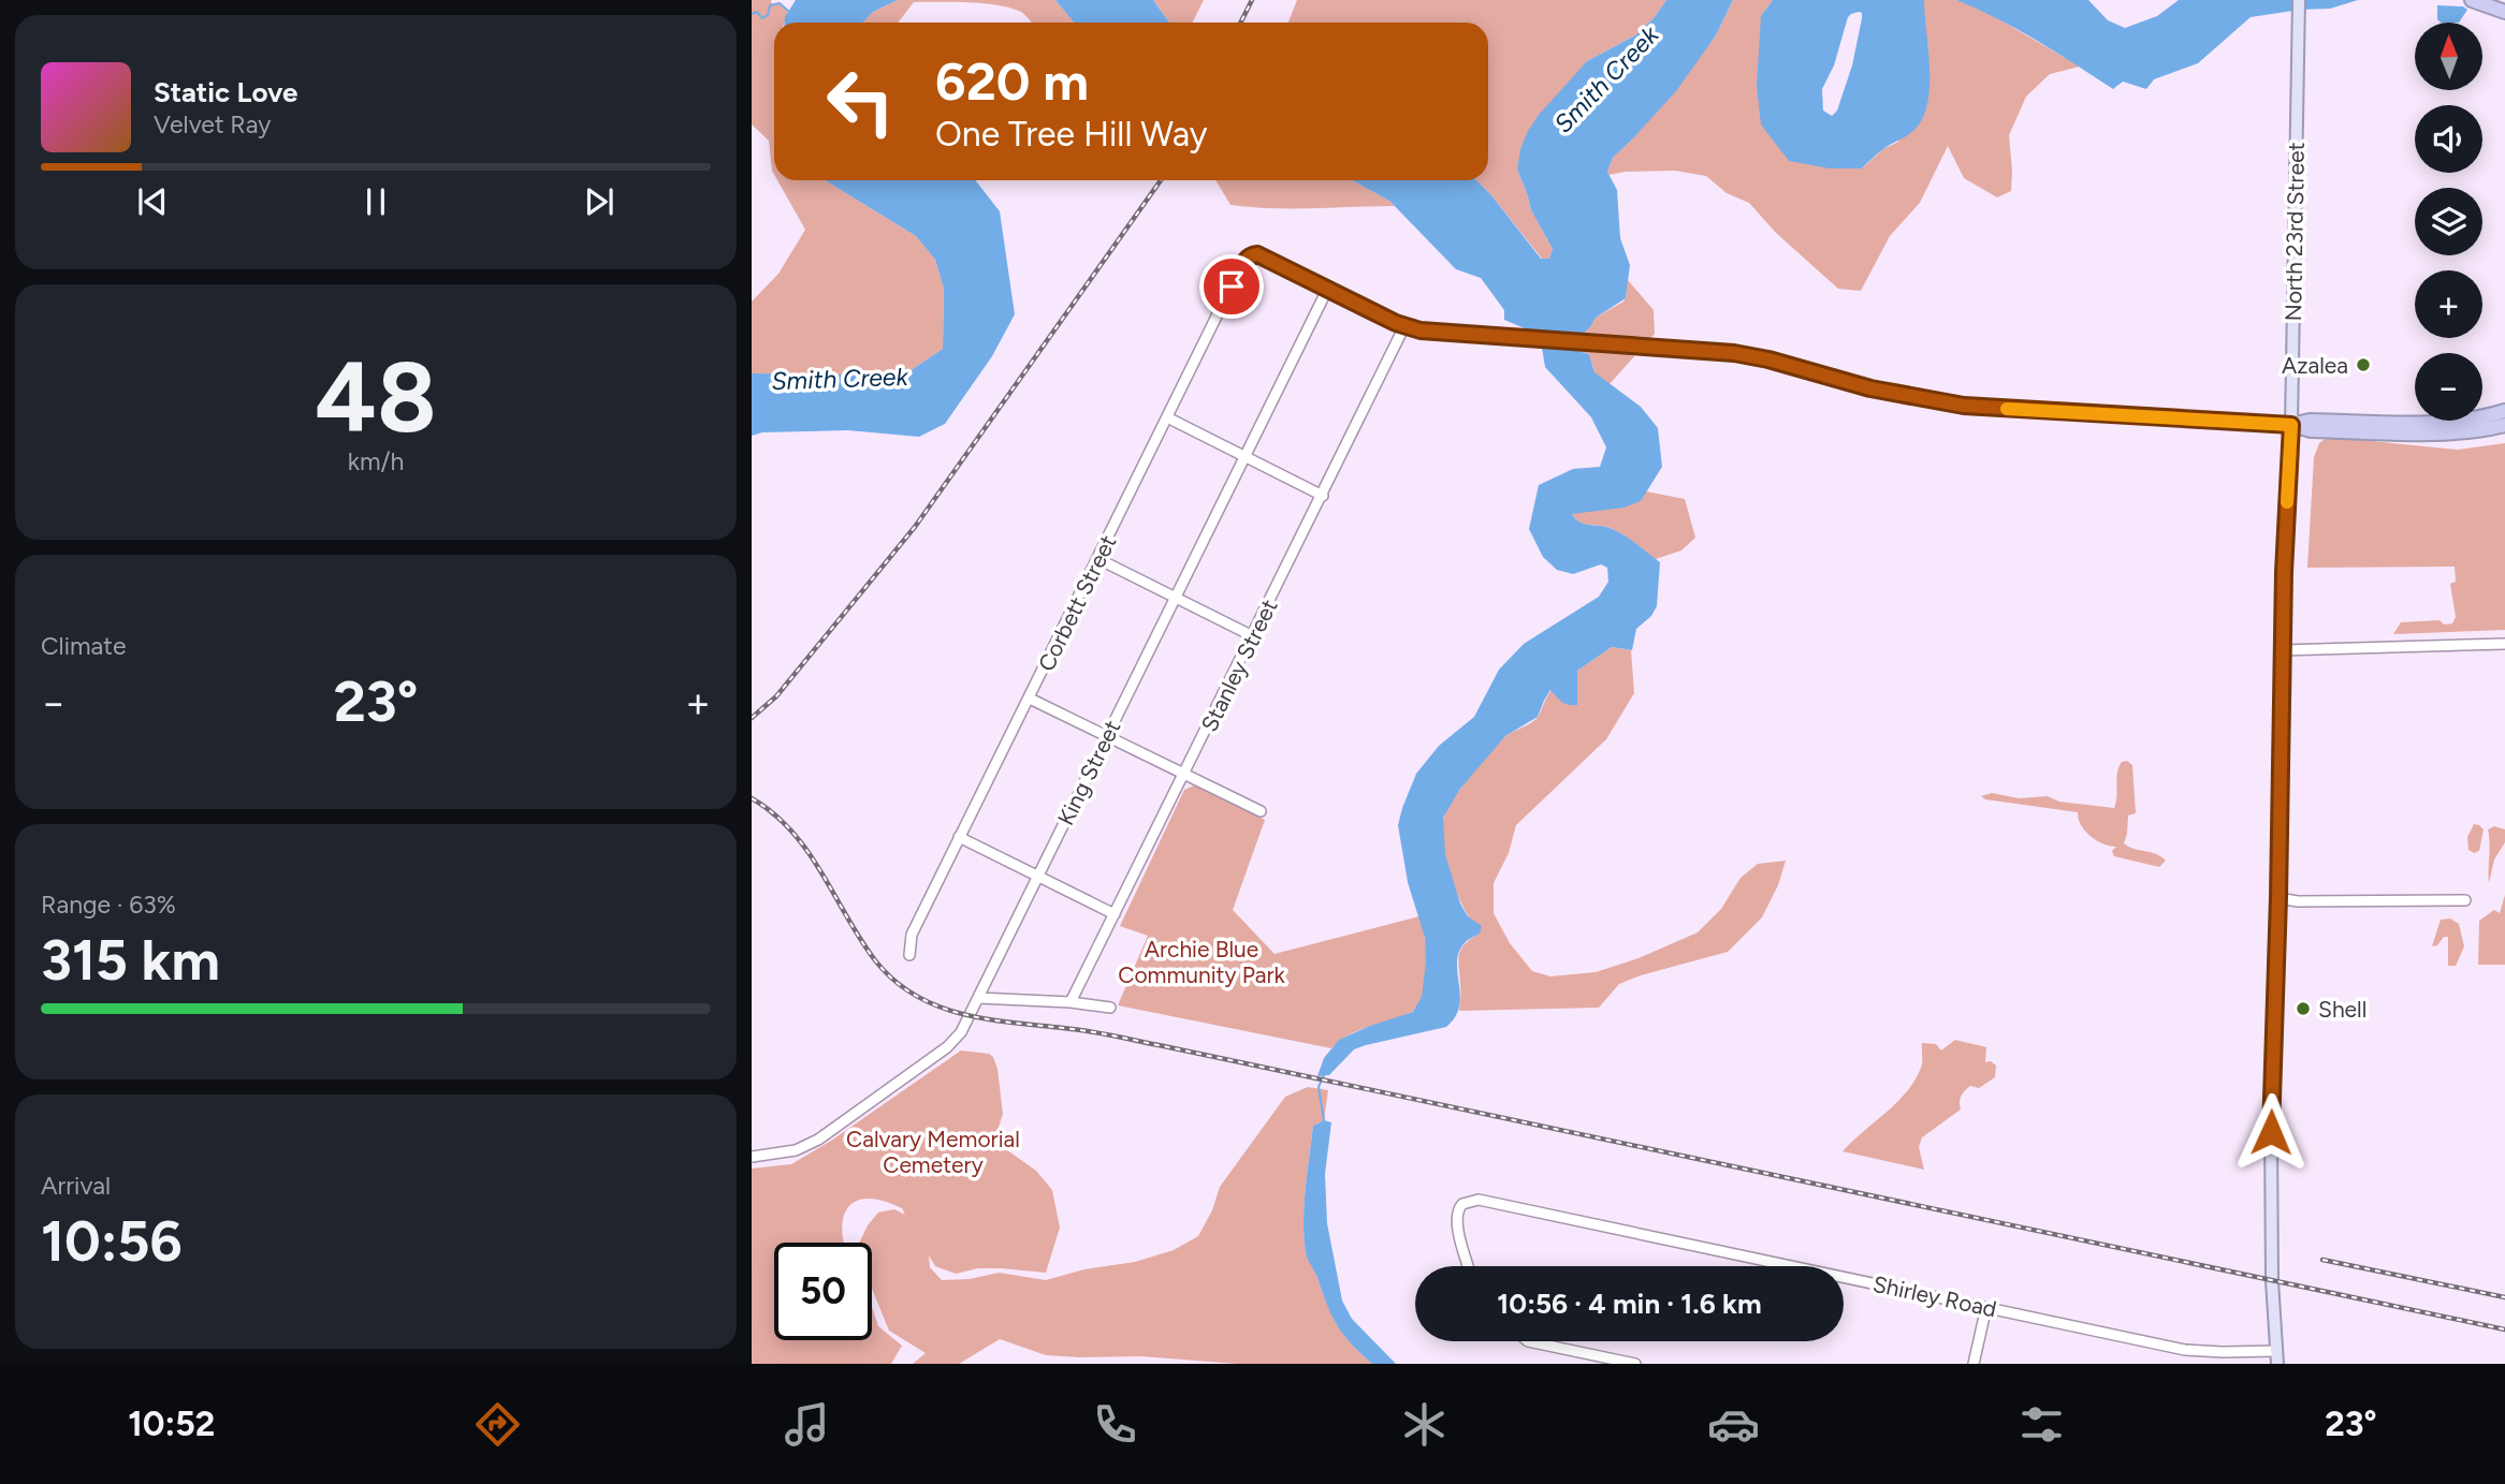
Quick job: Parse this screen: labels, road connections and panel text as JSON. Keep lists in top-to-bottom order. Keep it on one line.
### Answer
{"streets":{"main road":["North 23rd Street"],"street":["Corbett Street","Stanley Street","King Street","Shirley Road"]},"crossings":[["North 23rd Street","Shirley Road"],["Corbett Street","King Street"]],"water":["Smith Creek"],"parks":["Archie Blue Community Park","Calvary Memorial Cemetery"],"places":["Azalea","Shell"],"north":"top","page":{"map_buttons":["+","−"],"turn":["620 m","One Tree Hill Way"],"song":["Static Love","Velvet Ray"],"tile":[["48","km/h"],"Climate",["Range · 63%","315 km"],["Arrival","10:56"]],"heat":["−","23°","+"],"limit":"50","trip":"10:56 · 4 min · 1.6 km","tabs":["10:52","23°"]}}
